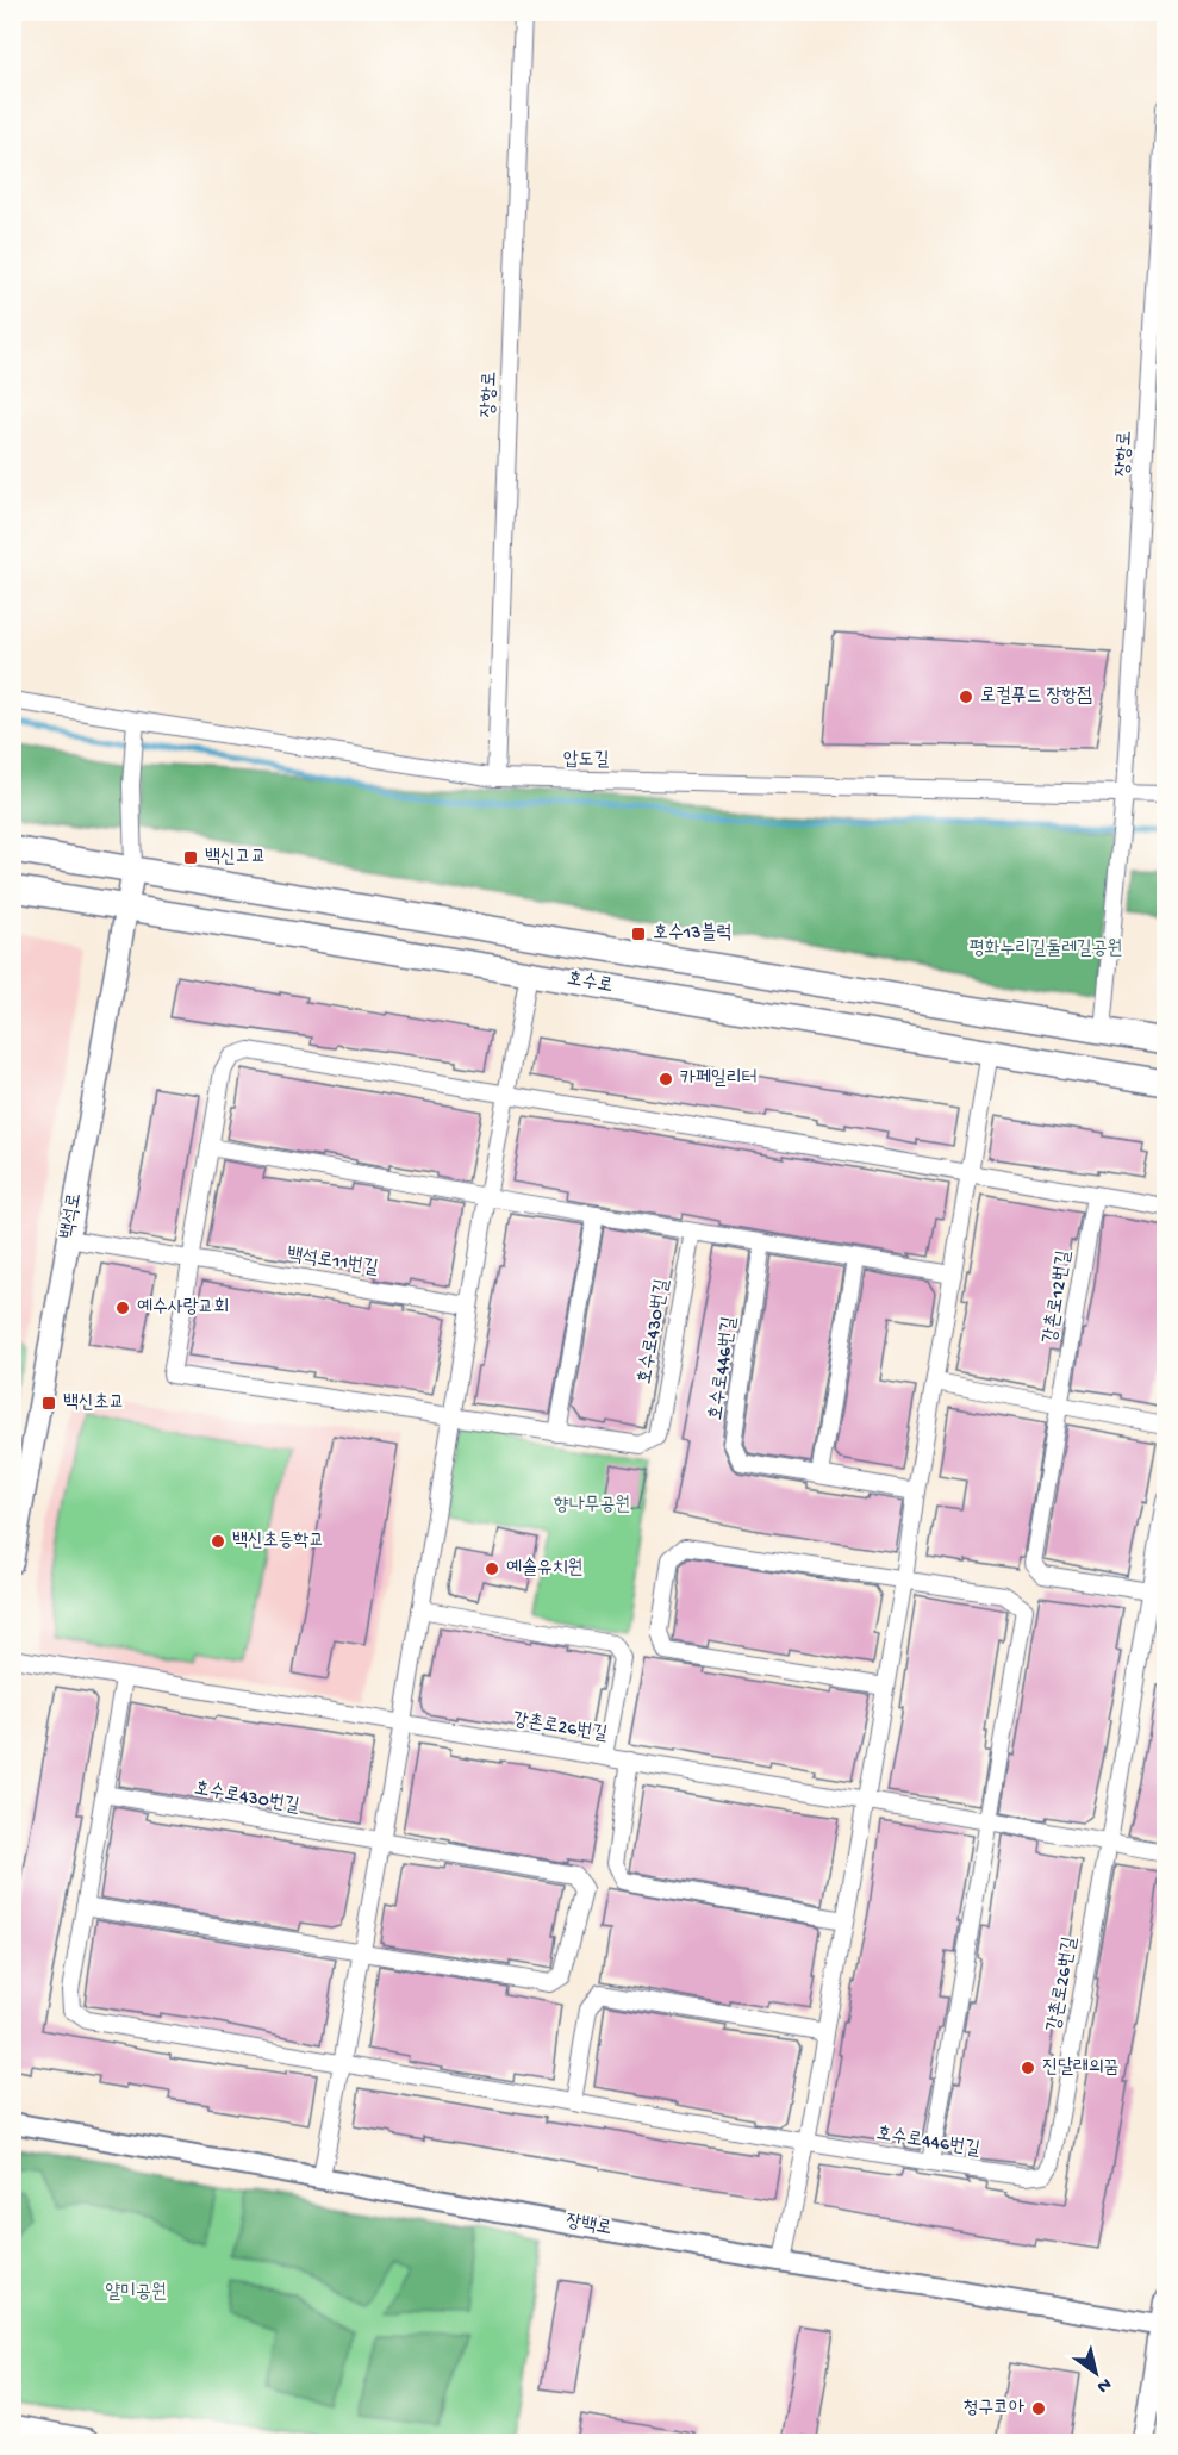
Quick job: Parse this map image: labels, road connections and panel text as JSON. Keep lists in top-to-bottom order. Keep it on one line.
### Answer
{"streets":{"main road":["호수로","백석로"],"street":["장항로","압도길","백석로11번길","강촌로12번길","호수로430번길","호수로446번길","강촌로26번길","장백로"]},"crossings":[["장항로","압도길"],["장항로","호수로"],["호수로","백석로"],["백석로","백석로11번길"],["백석로11번길","호수로430번길"],["강촌로12번길","강촌로26번길"],["호수로446번길","강촌로26번길"]],"parks":["평화누리길둘레길공원","향나무공원","얄미공원"],"places":{"other":["로컬푸드 장항점","카페일리터","예수사랑교회","백신초등학교","예솔유치원","진달래의꿈","청구코아"],"transit":["백신고교","호수13블럭","백신초교"]},"north":"bottom right"}
